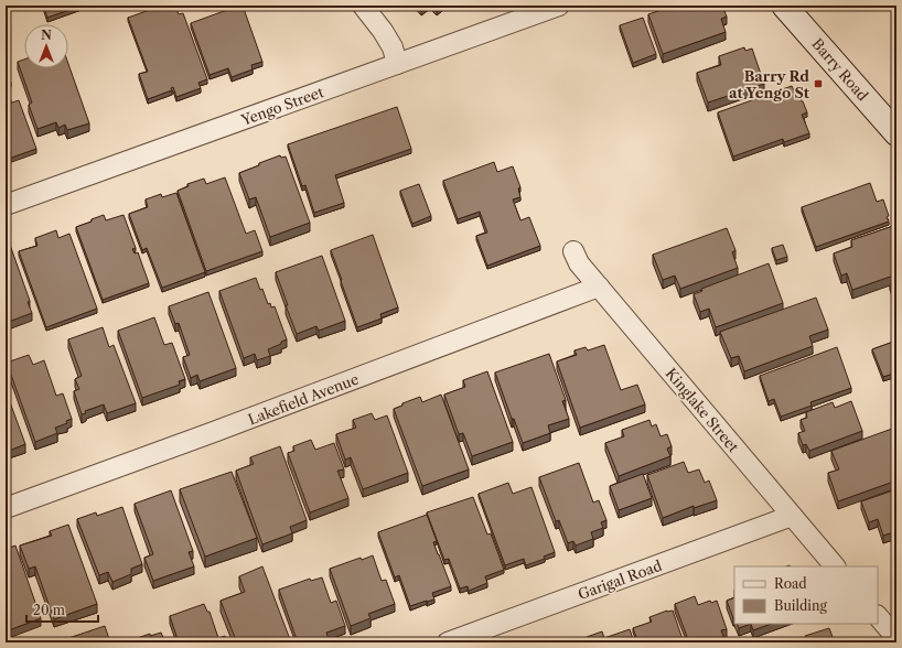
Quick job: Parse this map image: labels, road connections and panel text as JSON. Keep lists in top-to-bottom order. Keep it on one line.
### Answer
{"streets":{"street":["Barry Road","Yengo Street","Lakefield Avenue","Kinglake Street","Garigal Road"]},"crossings":[["Lakefield Avenue","Kinglake Street"],["Kinglake Street","Garigal Road"]],"places":{"transit":["Barry Rd at Yengo St"]},"legend":["Road","Building"],"scale_bar":"20 m","north":"top"}
